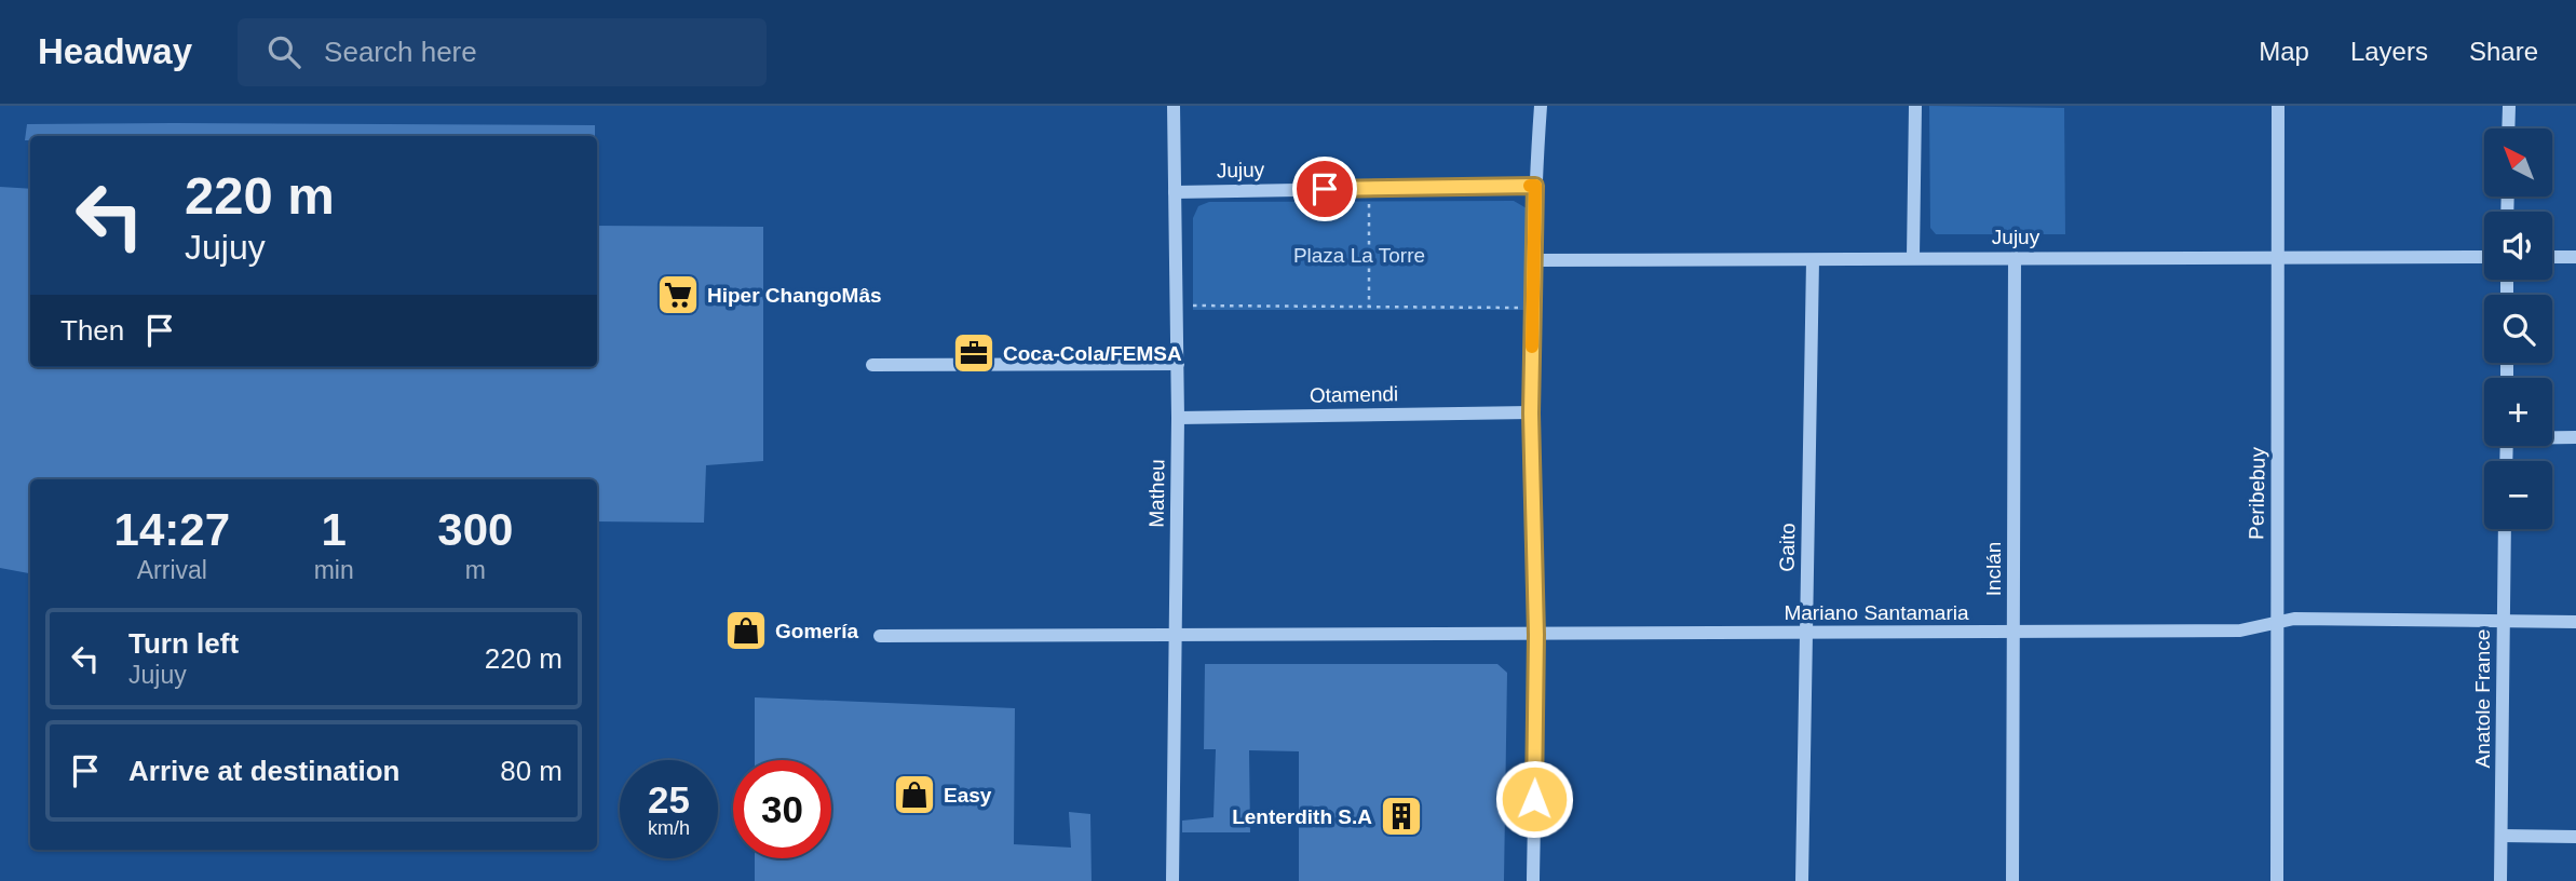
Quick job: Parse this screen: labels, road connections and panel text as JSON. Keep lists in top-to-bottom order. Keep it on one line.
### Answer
{"streets":{"street":["Jujuy","Otamendi","Matheu","Peribebuy","Gaito","Inclán","Mariano Santamaria","Anatole France"]},"crossings":[["Jujuy","Matheu"],["Jujuy","Peribebuy"],["Jujuy","Gaito"],["Jujuy","Inclán"],["Otamendi","Matheu"],["Matheu","Mariano Santamaria"],["Peribebuy","Mariano Santamaria"],["Gaito","Mariano Santamaria"],["Inclán","Mariano Santamaria"],["Mariano Santamaria","Anatole France"]],"parks":["Plaza La Torre"],"places":{"supermarket":["Hiper ChangoMâs"],"office":["Coca-Cola/FEMSA"],"shop":["Gomería","Easy"],"building":["Lenterdith S.A"]},"north":"top left","page":{"header":"Headway","search":"Search here","nav":["Map","Layers","Share"],"map_buttons":["+","−"],"turn":["220 m","Jujuy"],"then":"Then","eta":["14:27","Arrival","1","min","300","m"],"list":[{"name":"Turn left","note":"Jujuy","value":"220 m"},{"name":"Arrive at destination","value":"80 m"}],"speed":"25 km/h","limit":"30"}}
